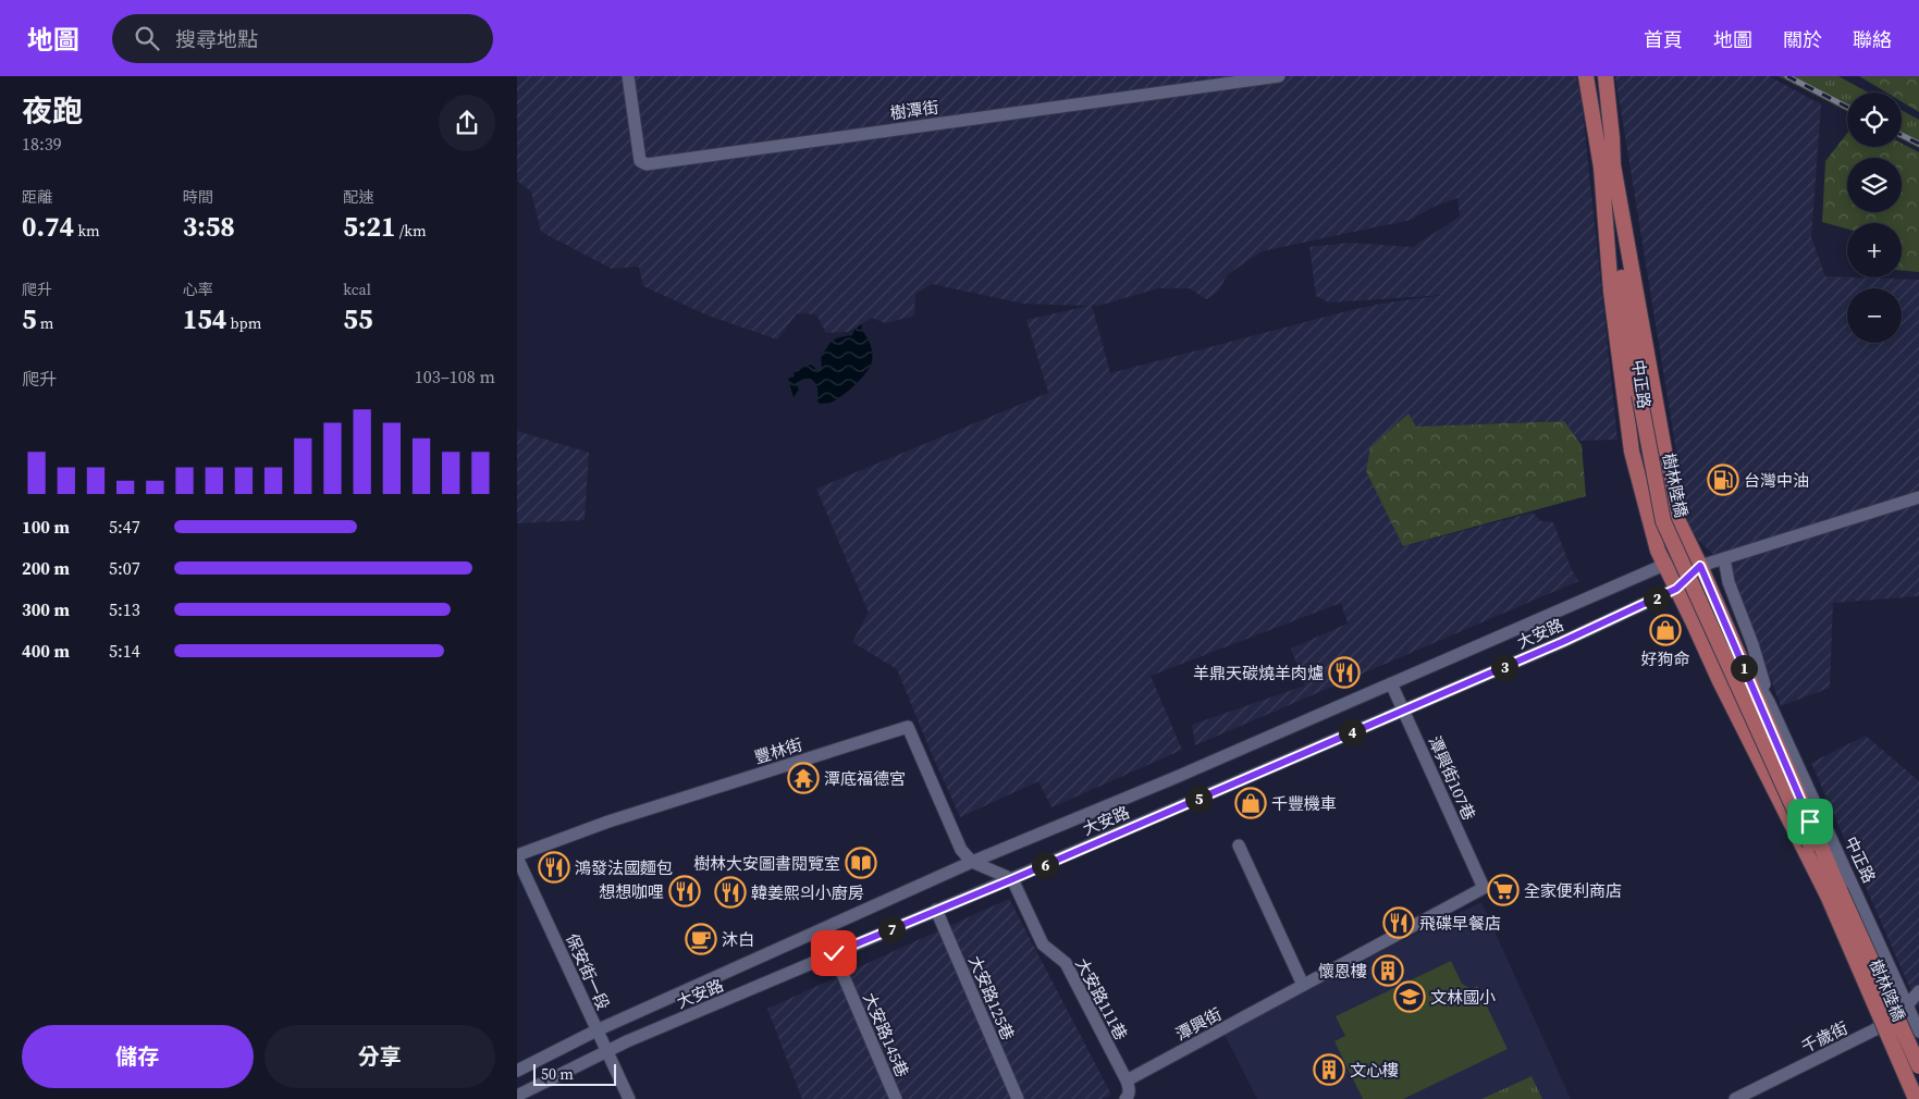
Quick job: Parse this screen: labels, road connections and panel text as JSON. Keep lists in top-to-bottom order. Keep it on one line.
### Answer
{"streets":{"main road":["中正路","樹林陸橋"],"street":["樹潭街","大安路","豐林街","潭興街107巷","保安街一段","大安路125巷","大安路111巷","潭興街","大安路145巷","千歲街"]},"crossings":[["中正路","樹林陸橋"],["中正路","大安路"],["中正路","千歲街"],["大安路","豐林街"],["大安路","潭興街107巷"],["大安路","保安街一段"],["大安路","大安路125巷"],["大安路","大安路111巷"],["大安路","大安路145巷"],["豐林街","保安街一段"],["潭興街107巷","潭興街"],["大安路111巷","潭興街"]],"places":{"fuel station":["台灣中油"],"shop":["好狗命","千豐機車"],"restaurant":["羊鼎天碳燒羊肉爐","鴻發法國麵包","想想咖哩","韓姜熙의小廚房","飛碟早餐店"],"temple":["潭底福德宮"],"library":["樹林大安圖書閱覽室"],"supermarket":["全家便利商店"],"cafe":["沐白"],"building":["懷恩樓","文心樓"],"school or university":["文林國小"]},"scale_bar":"50 m","page":{"header":"地圖","search":"搜尋地點","nav":["首頁","地圖","關於","聯絡"],"heading":["夜跑","18:39"],"map_buttons":["+","−"],"stats":[["距離","0.74 km"],["時間","3:58"],["配速","5:21 /km"],["爬升","5 m"],["心率","154 bpm"],["kcal","55"]],"chart":["爬升","103–108 m"],"list":[{"name":"100 m","note":"5:47"},{"name":"200 m","note":"5:07"},{"name":"300 m","note":"5:13"},{"name":"400 m","note":"5:14"}],"pins":["2","3","1","4","5","6","7"],"buttons":["儲存","分享"],"scale":"50 m"}}
